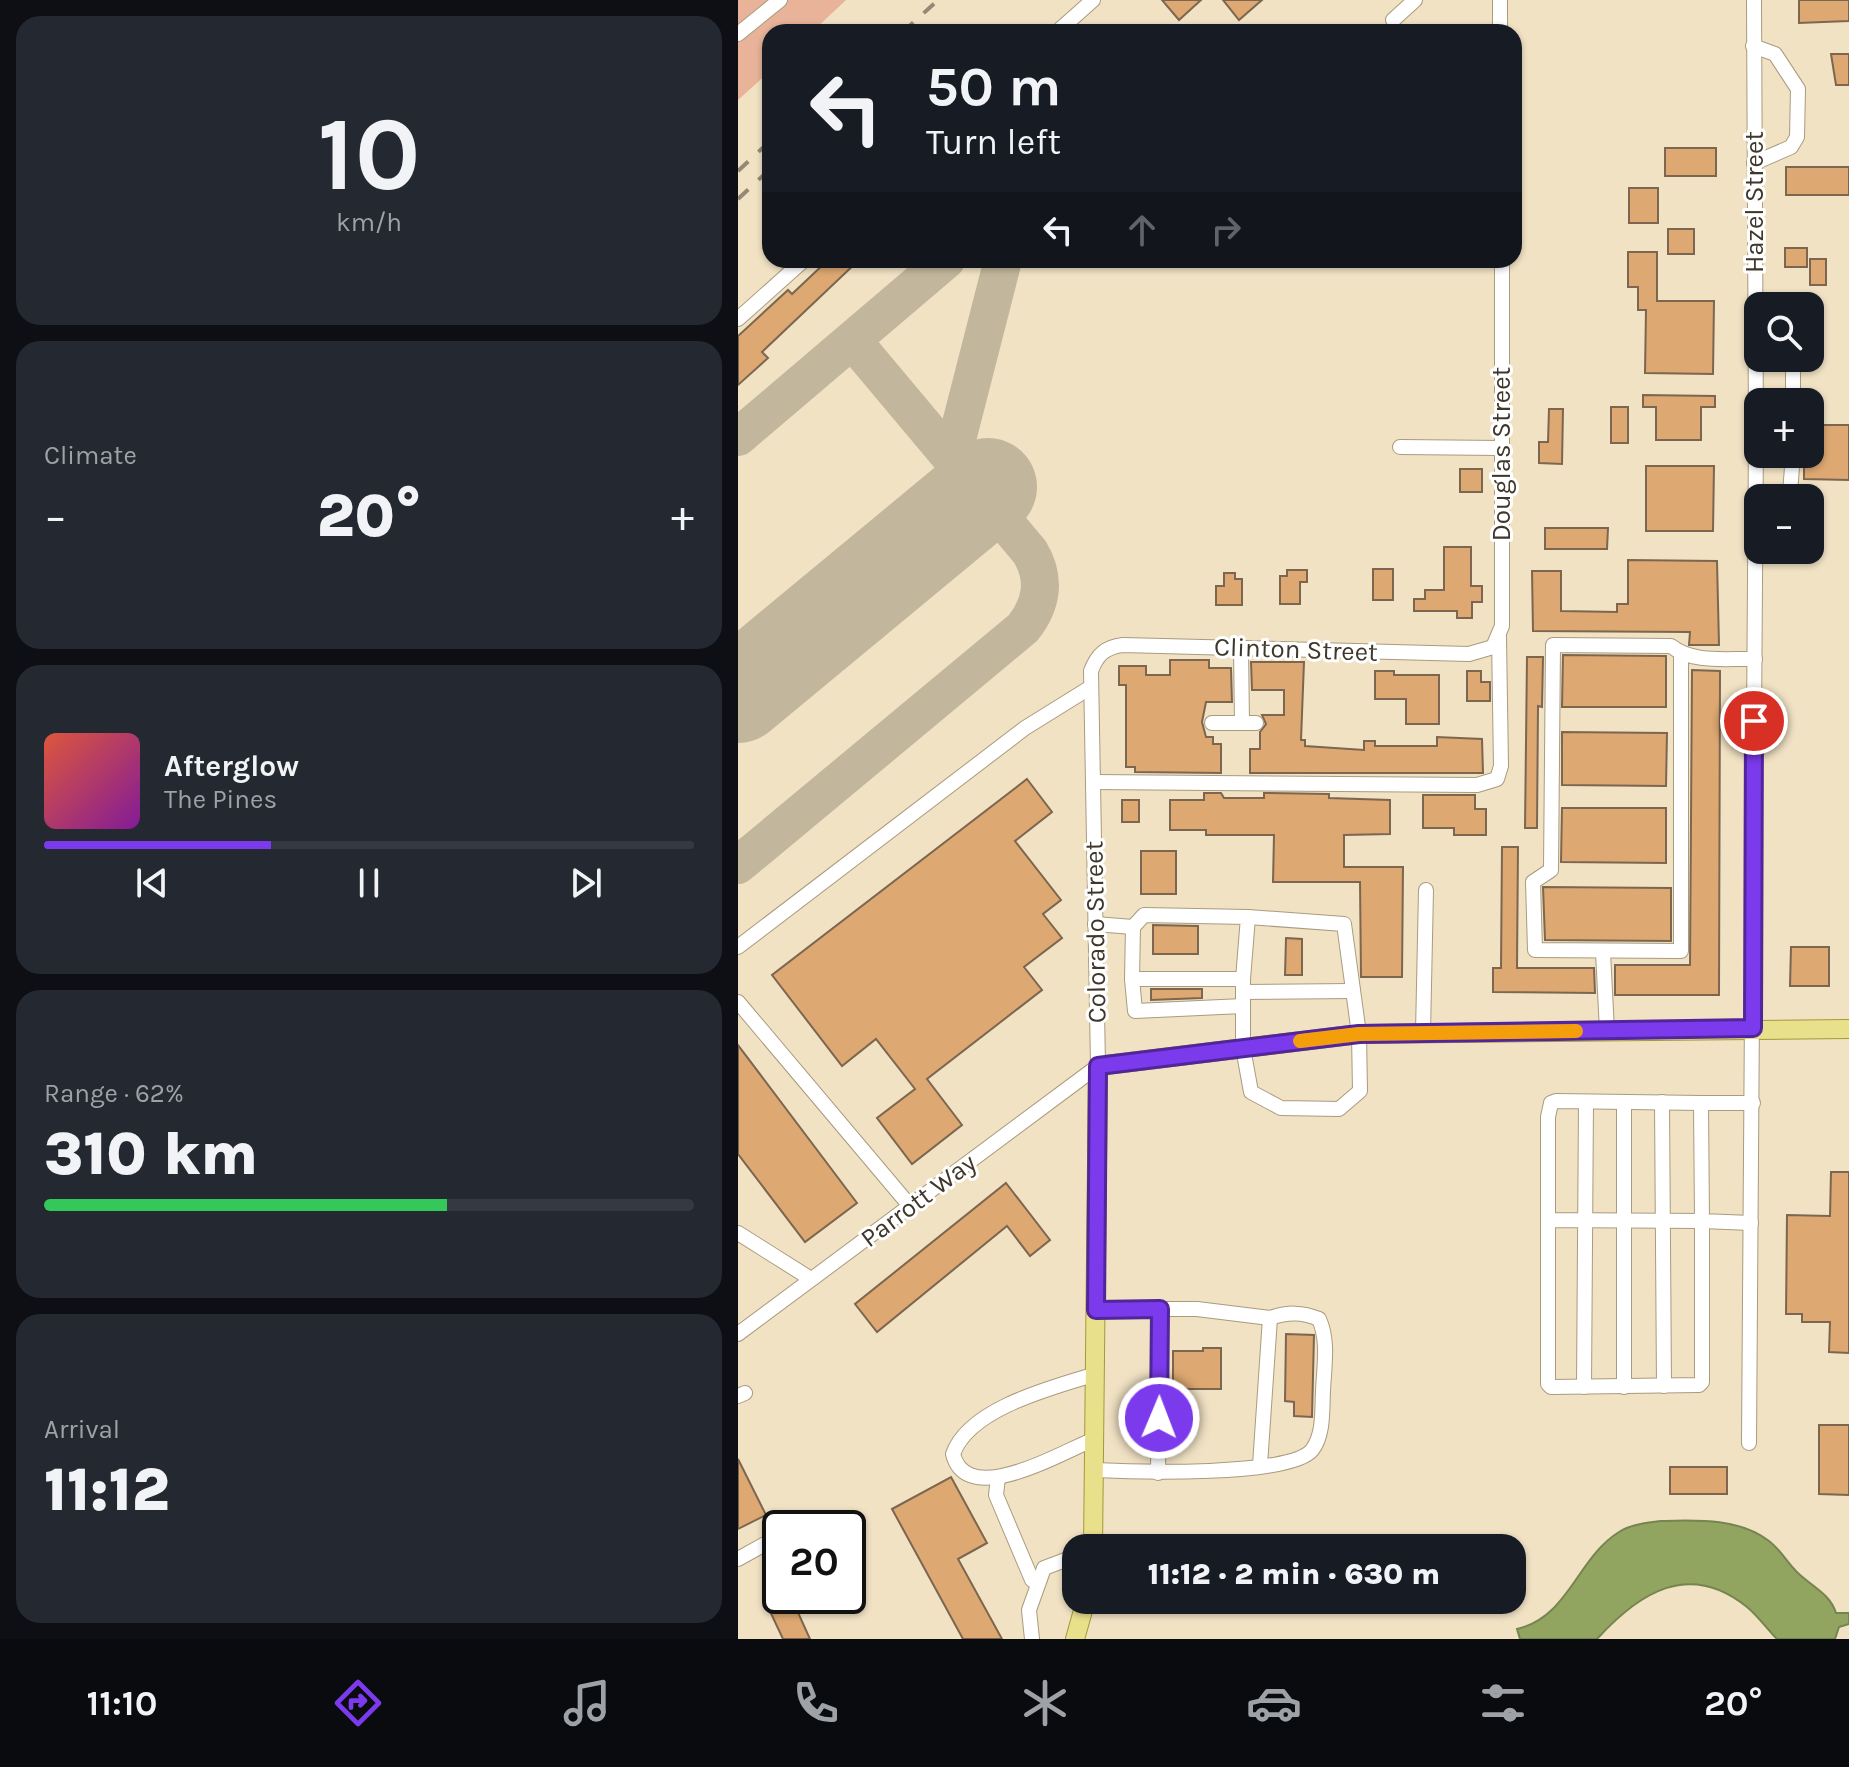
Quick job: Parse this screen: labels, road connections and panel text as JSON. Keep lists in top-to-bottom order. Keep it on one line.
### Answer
{"streets":{"main road":["Colorado Street"],"street":["Hazel Street","Douglas Street","Clinton Street","Parrott Way"]},"crossings":[["Douglas Street","Clinton Street"],["Douglas Street","Colorado Street"],["Clinton Street","Colorado Street"],["Colorado Street","Parrott Way"]],"page":{"tile":[["10","km/h"],"Climate",["Range · 62%","310 km"],["Arrival","11:12"]],"turn":["50 m","Turn left"],"map_buttons":["+","−"],"heat":["−","20°","+"],"song":["Afterglow","The Pines"],"limit":"20","trip":"11:12 · 2 min · 630 m","tabs":["11:10","20°"]}}
